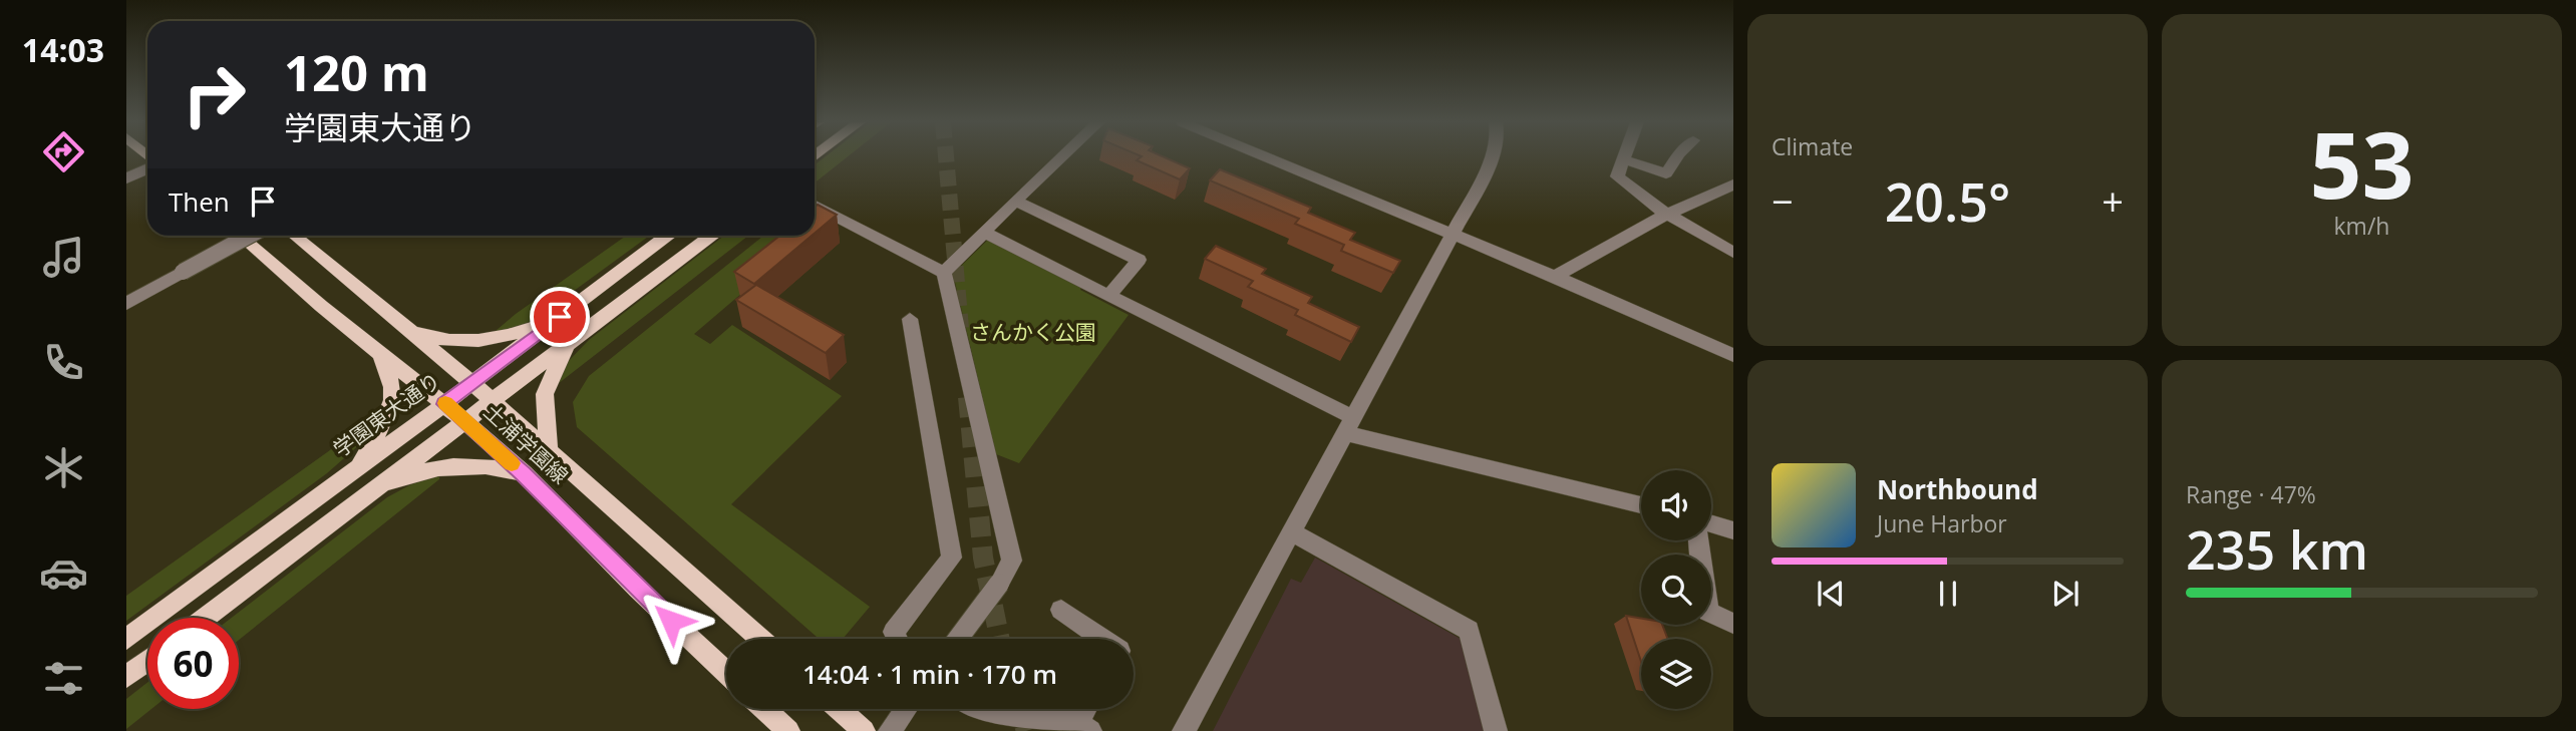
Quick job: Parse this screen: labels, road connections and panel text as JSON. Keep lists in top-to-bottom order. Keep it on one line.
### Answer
{"streets":{"main road":["学園東大通り","土浦学園線"]},"crossings":[["学園東大通り","土浦学園線"]],"parks":["さんかく公園"],"page":{"tabs":"14:03","tile":["Climate",["53","km/h"],["Range · 47%","235 km"]],"turn":["120 m","学園東大通り"],"then":"Then","heat":["−","20.5°","+"],"song":["Northbound","June Harbor"],"limit":"60","trip":"14:04 · 1 min · 170 m"}}
